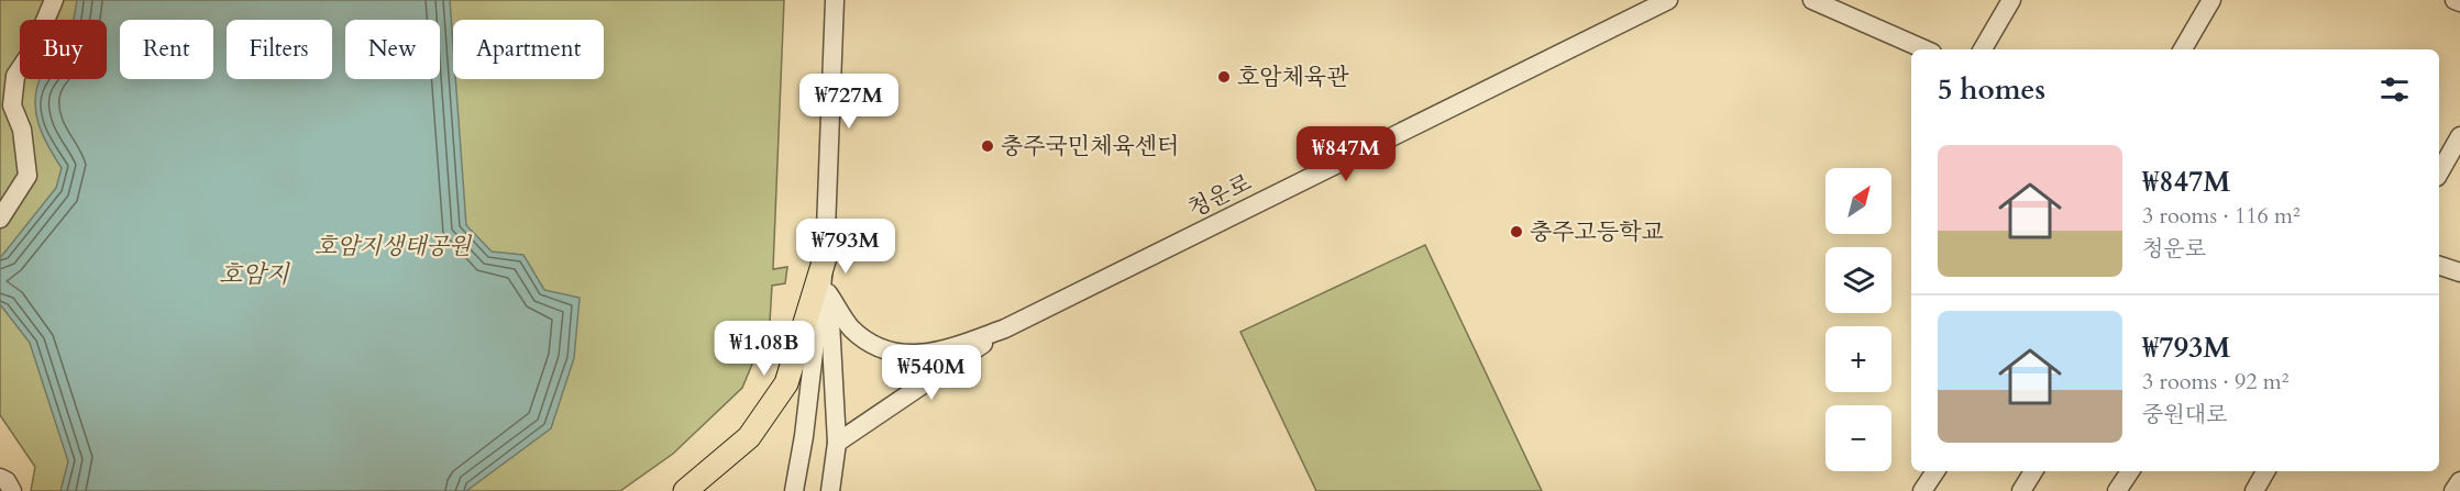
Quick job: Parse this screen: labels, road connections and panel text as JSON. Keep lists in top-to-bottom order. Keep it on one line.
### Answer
{"streets":{"street":["청운로"]},"water":["호암지"],"parks":["호암지생태공원"],"places":["호암체육관","충주국민체육센터","충주고등학교"],"north":"top right","page":{"chip":["Buy","Rent","Filters","New","Apartment"],"heading":"5 homes","price":["₩727M","₩847M","₩793M","₩1.08B","₩540M"],"list":[{"name":"₩847M","note":"3 rooms · 116 m² · 청운로"},{"name":"₩793M","note":"3 rooms · 92 m² · 중원대로"}],"map_buttons":["+","−"]}}
